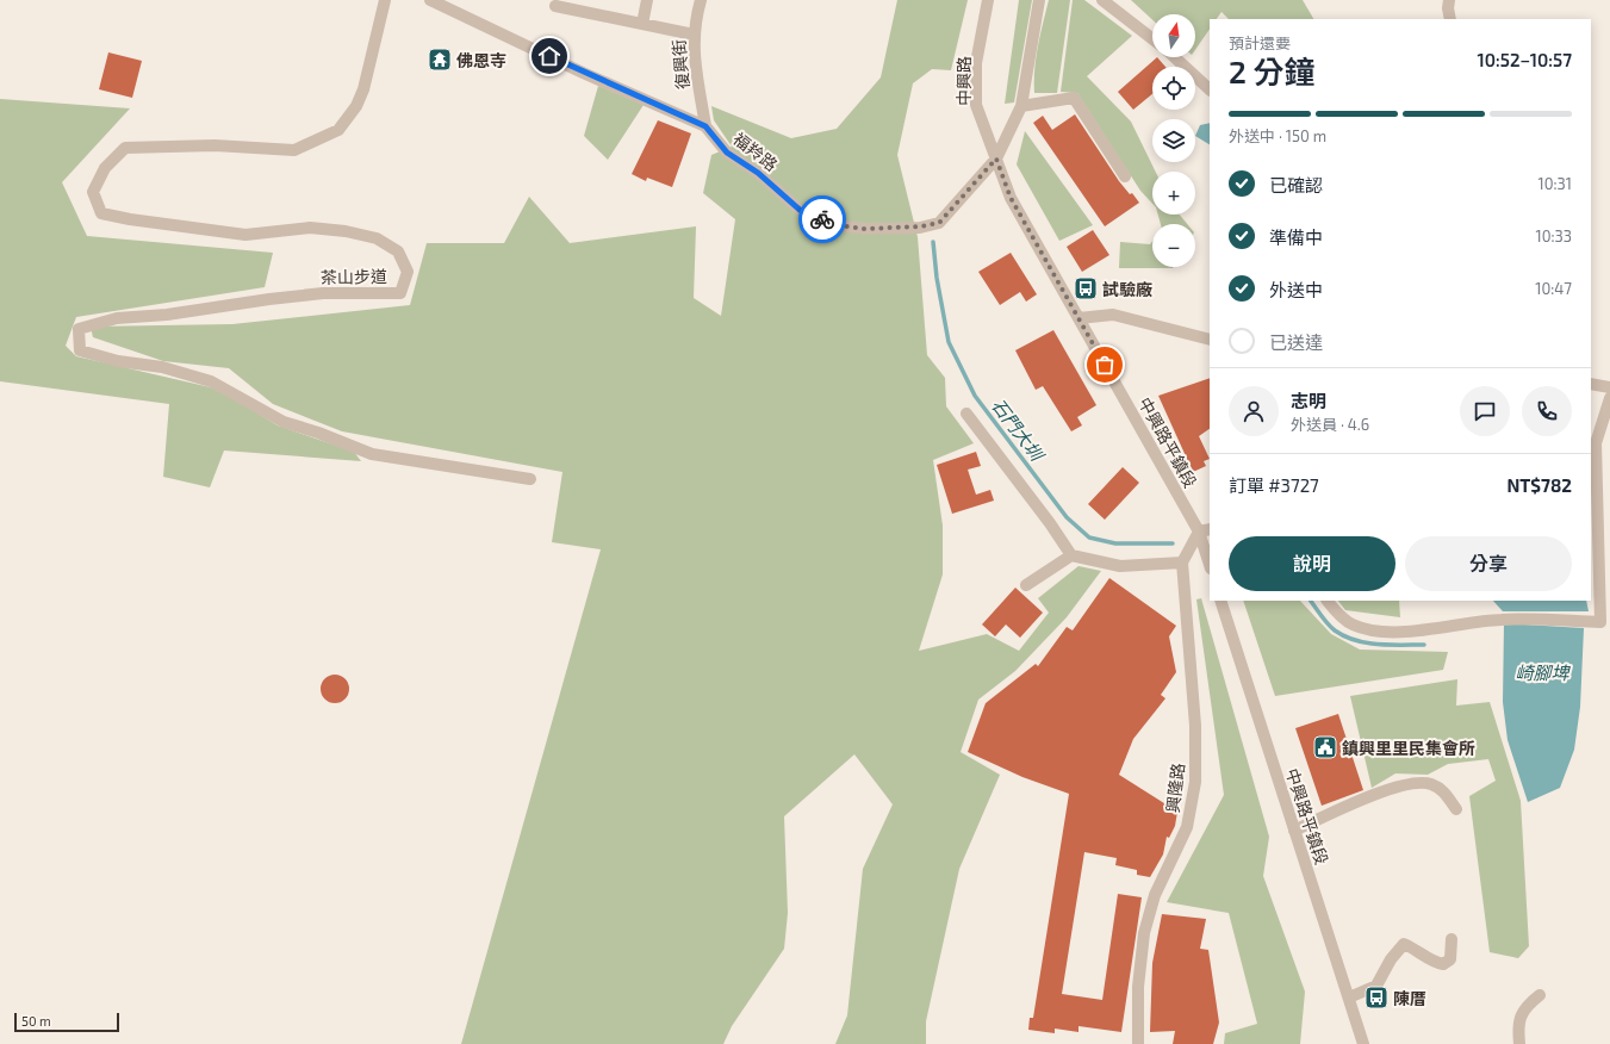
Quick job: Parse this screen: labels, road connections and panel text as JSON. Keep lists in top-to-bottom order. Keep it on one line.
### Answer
{"streets":{"street":["復興街","中興路","福羚路","茶山步道","中興路平鎮段","興隆路"]},"crossings":[["復興街","福羚路"],["中興路","福羚路"],["中興路","中興路平鎮段"],["福羚路","中興路平鎮段"]],"water":["石門大圳","崎腳埤"],"places":{"temple":["佛恩寺"],"bus stop":["試驗廠","陳厝"],"public building":["鎮興里里民集會所"]},"scale_bar":"50 m","north":"top","page":{"map_buttons":["+","−"],"heading":["2 分鐘","預計還要","10:52–10:57"],"panel":["志明","外送員 · 4.6","訂單 #3727","NT$782"],"bar":"外送中 · 150 m","list":[["已確認","10:31"],["準備中","10:33"],["外送中","10:47"],"已送達"],"buttons":["說明","分享"],"scale":"50 m"}}
